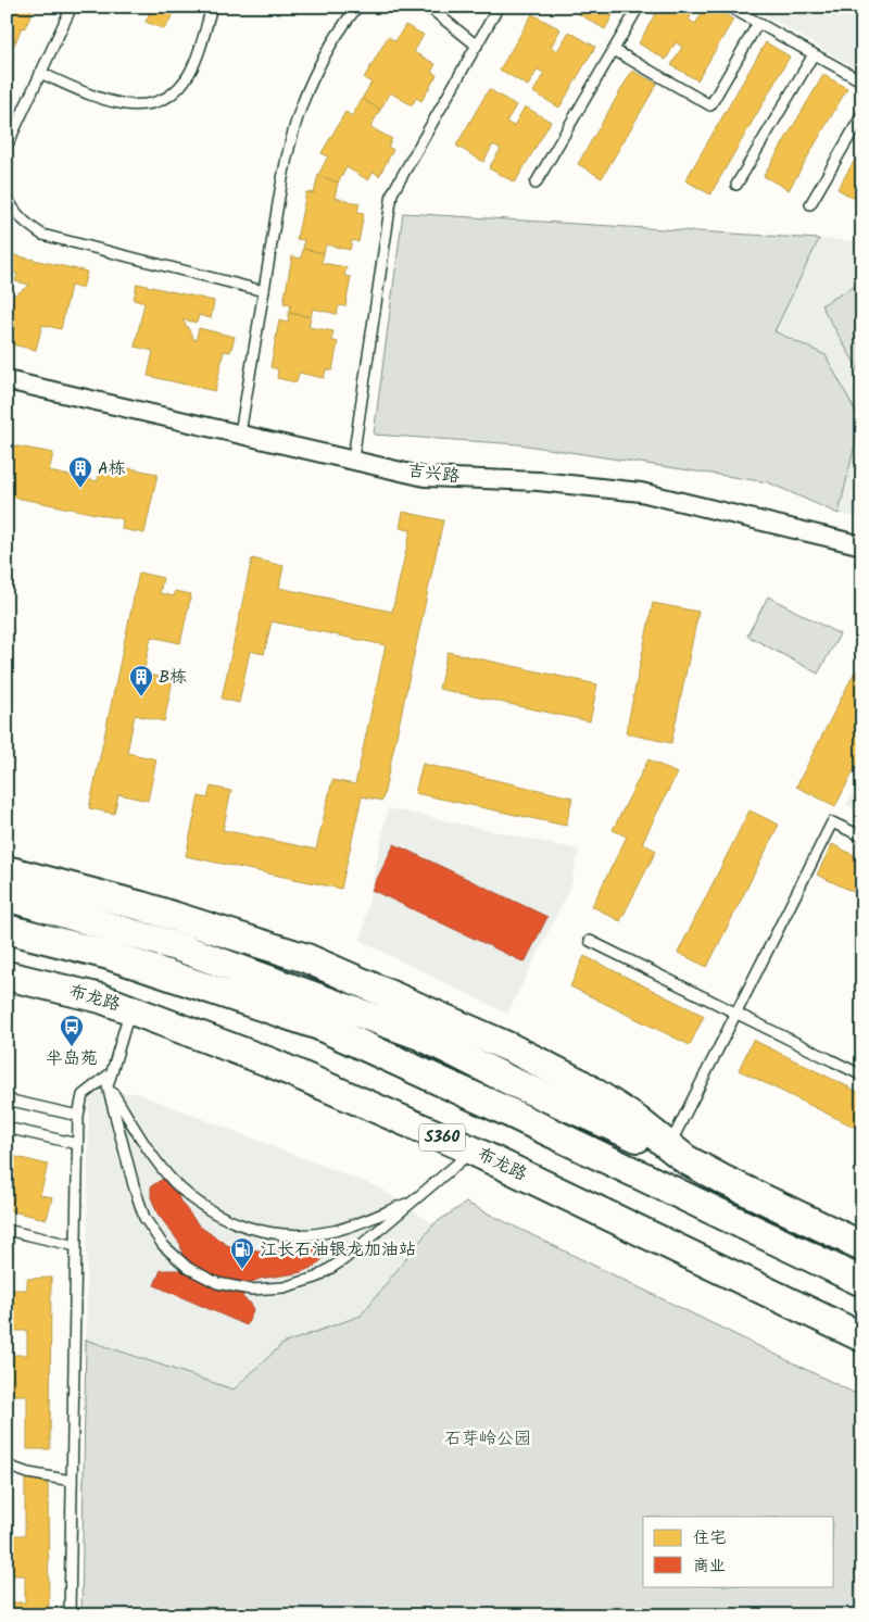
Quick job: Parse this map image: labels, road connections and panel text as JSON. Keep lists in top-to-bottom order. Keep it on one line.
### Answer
{"streets":{"main road":["布龙路","S360"],"street":["吉兴路"]},"parks":["石芽岭公园"],"places":{"building":["A栋","B栋"],"bus stop":["半岛苑"],"fuel station":["江长石油银龙加油站"]},"legend":["住宅","商业"]}
